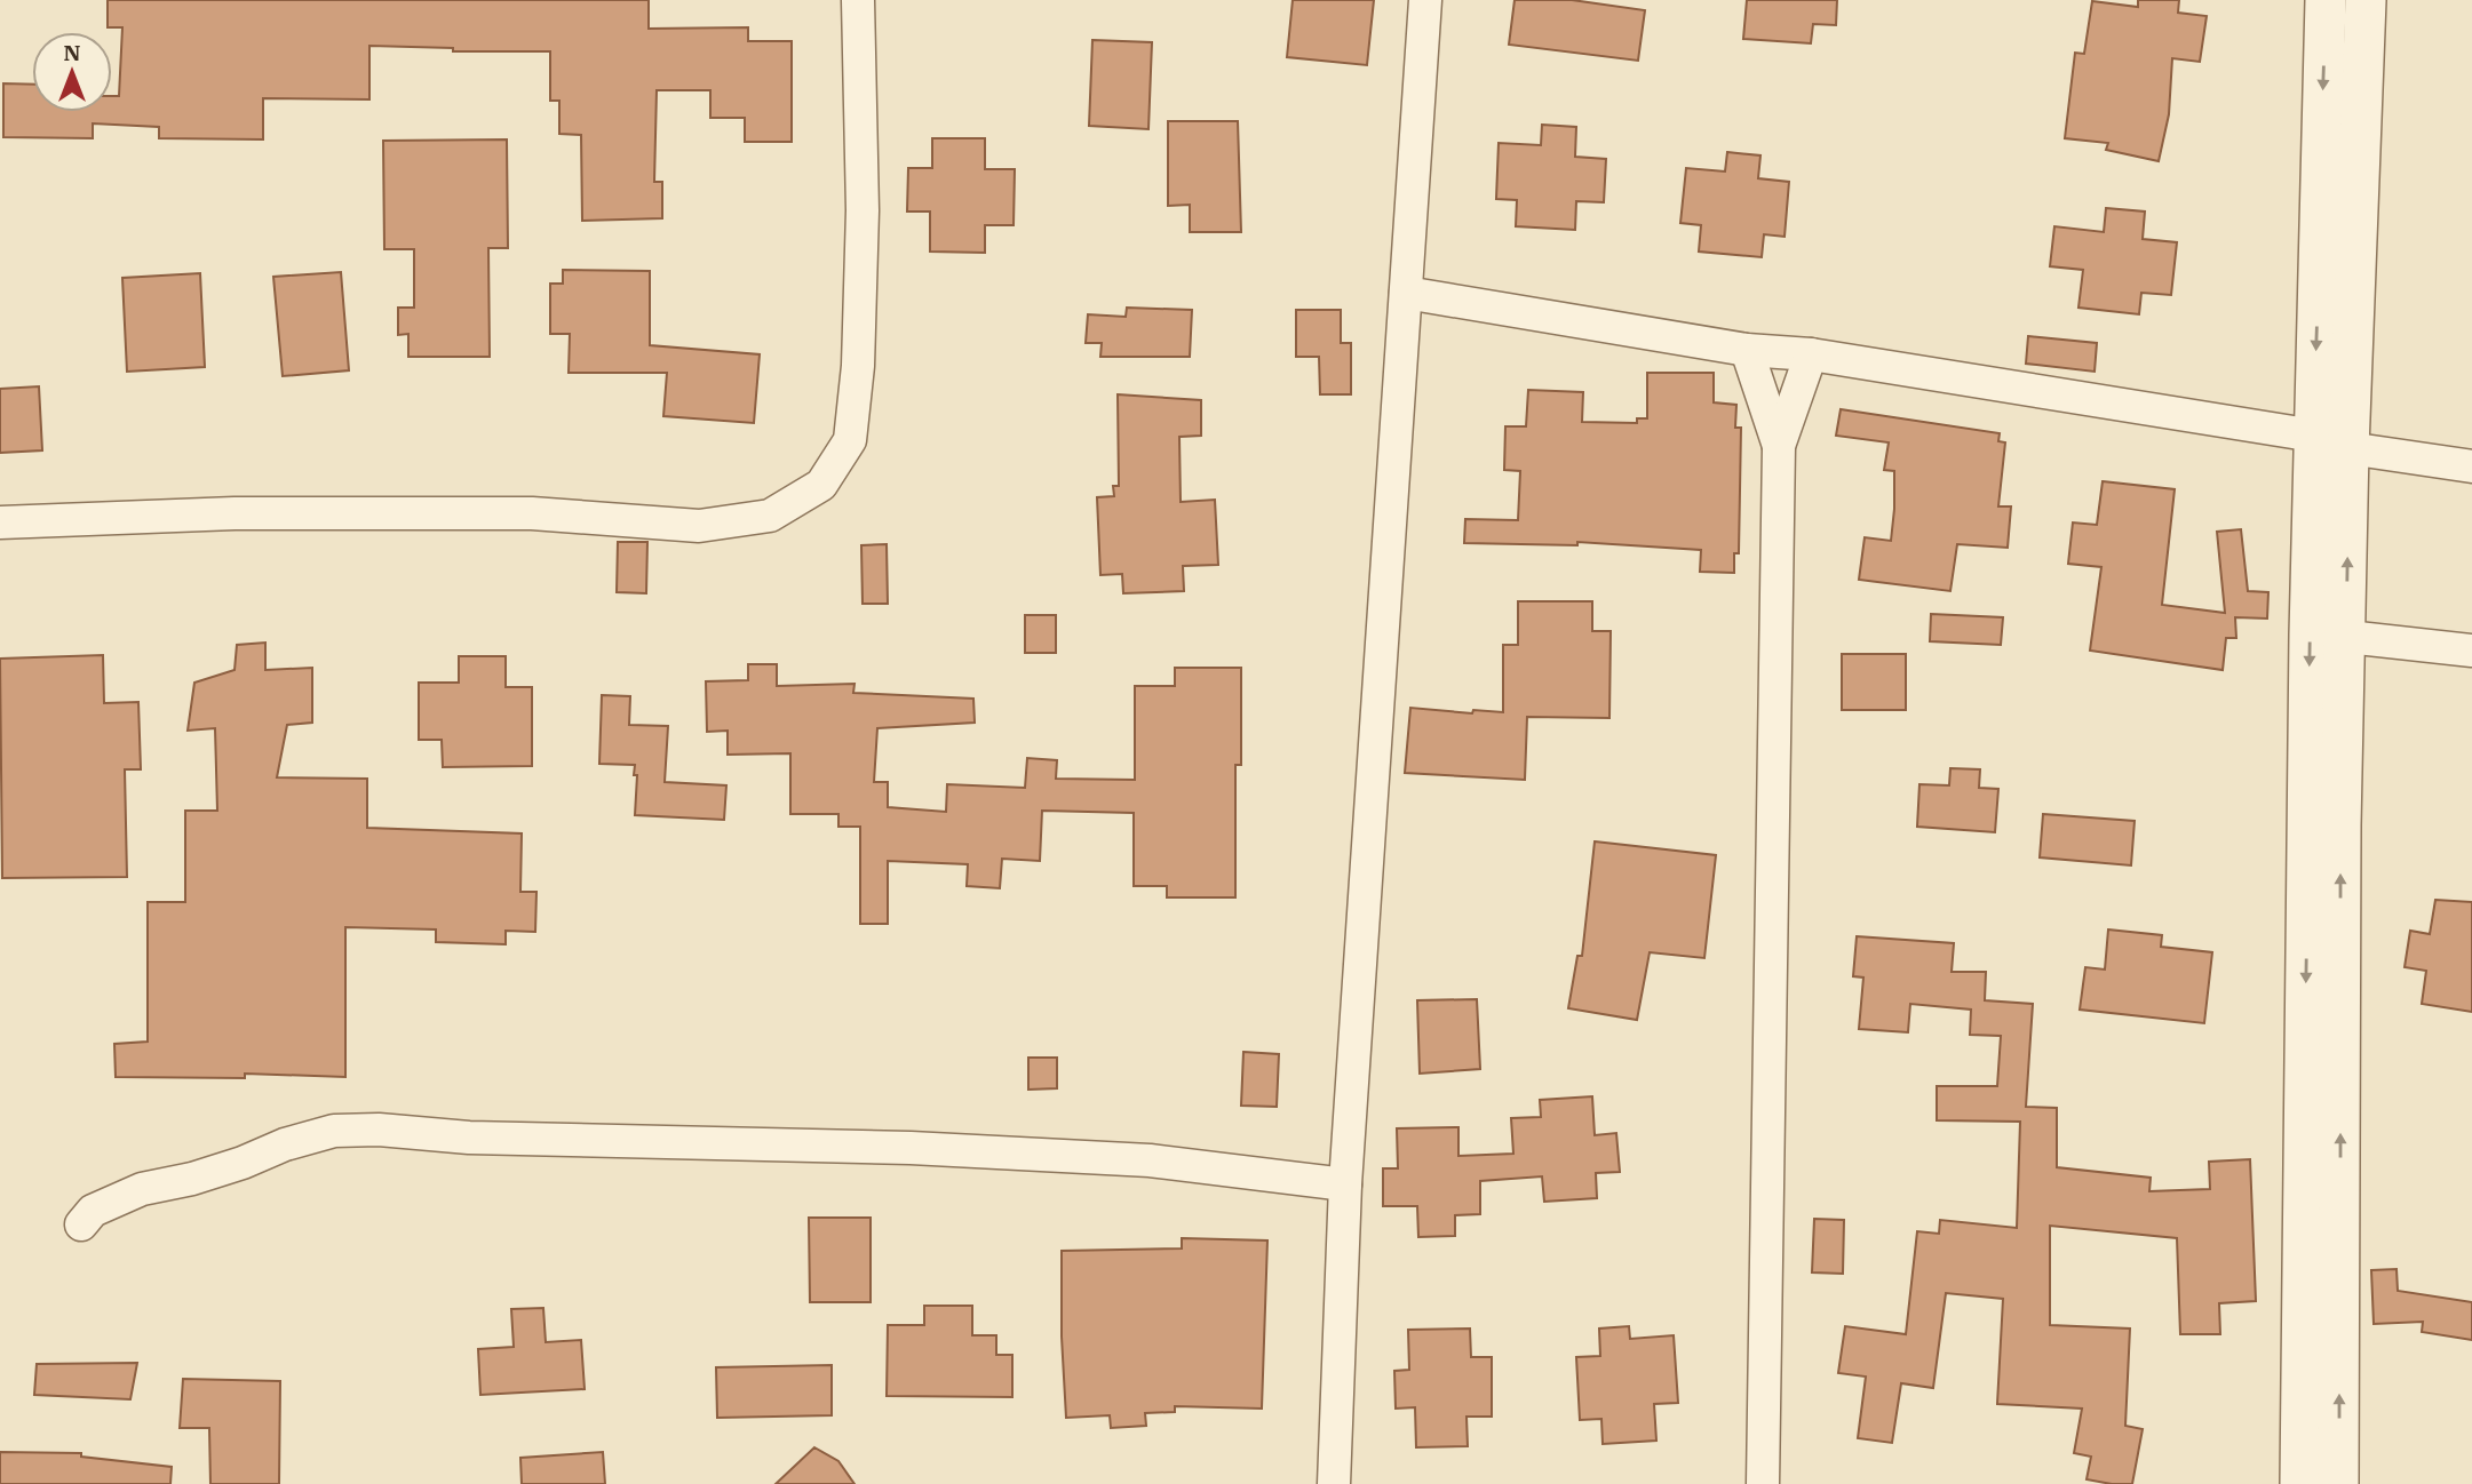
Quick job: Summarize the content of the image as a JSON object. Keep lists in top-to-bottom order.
{
  "north": "top"
}
